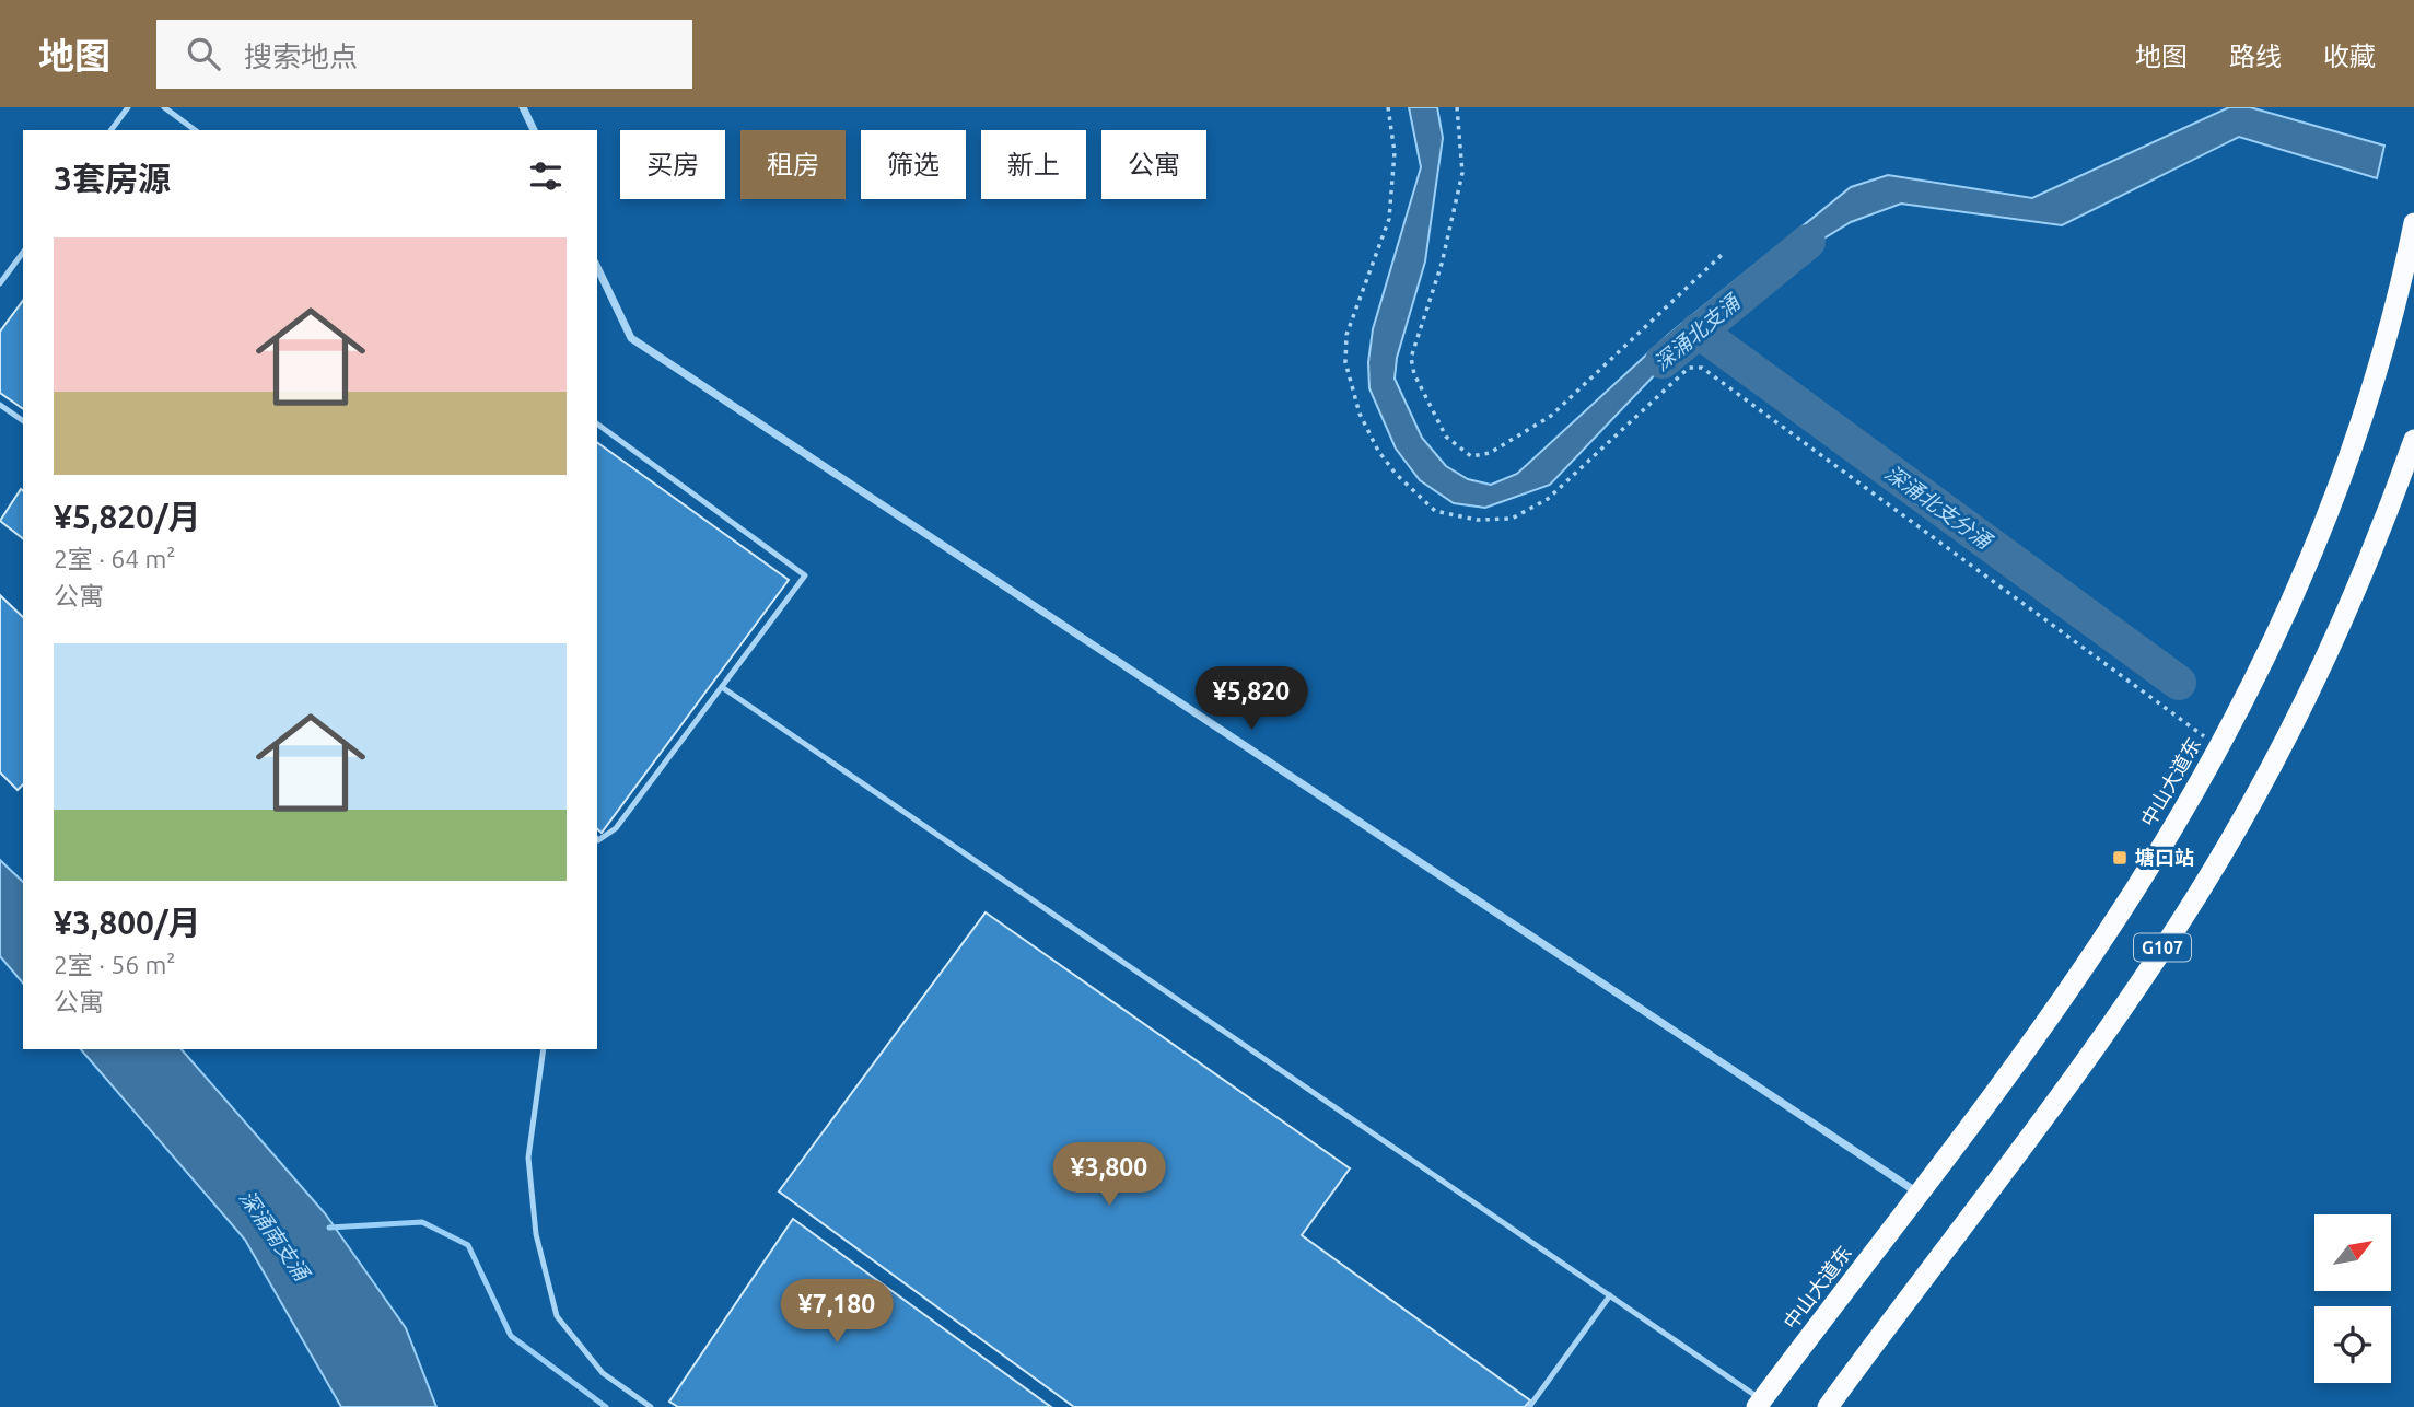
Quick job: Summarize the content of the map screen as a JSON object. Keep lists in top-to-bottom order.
{
  "streets": {
    "highway": ["中山大道东", "G107"]
  },
  "water": ["深涌北支涌", "深涌北支分涌", "深涌南支涌"],
  "places": {
    "transit": ["塘口站"]
  },
  "north": "top right",
  "page": {
    "header": "地图",
    "search": "搜索地点",
    "nav": ["地图", "路线", "收藏"],
    "chip": [
      "买房",
      "租房",
      "筛选",
      "新上",
      "公寓"
    ],
    "heading": "3套房源",
    "list": [
      {
        "name": "¥5,820/月",
        "note": "2室 · 64 m² · 公寓"
      },
      {
        "name": "¥3,800/月",
        "note": "2室 · 56 m² · 公寓"
      }
    ],
    "price": ["¥5,820", "¥3,800", "¥7,180"]
  }
}
